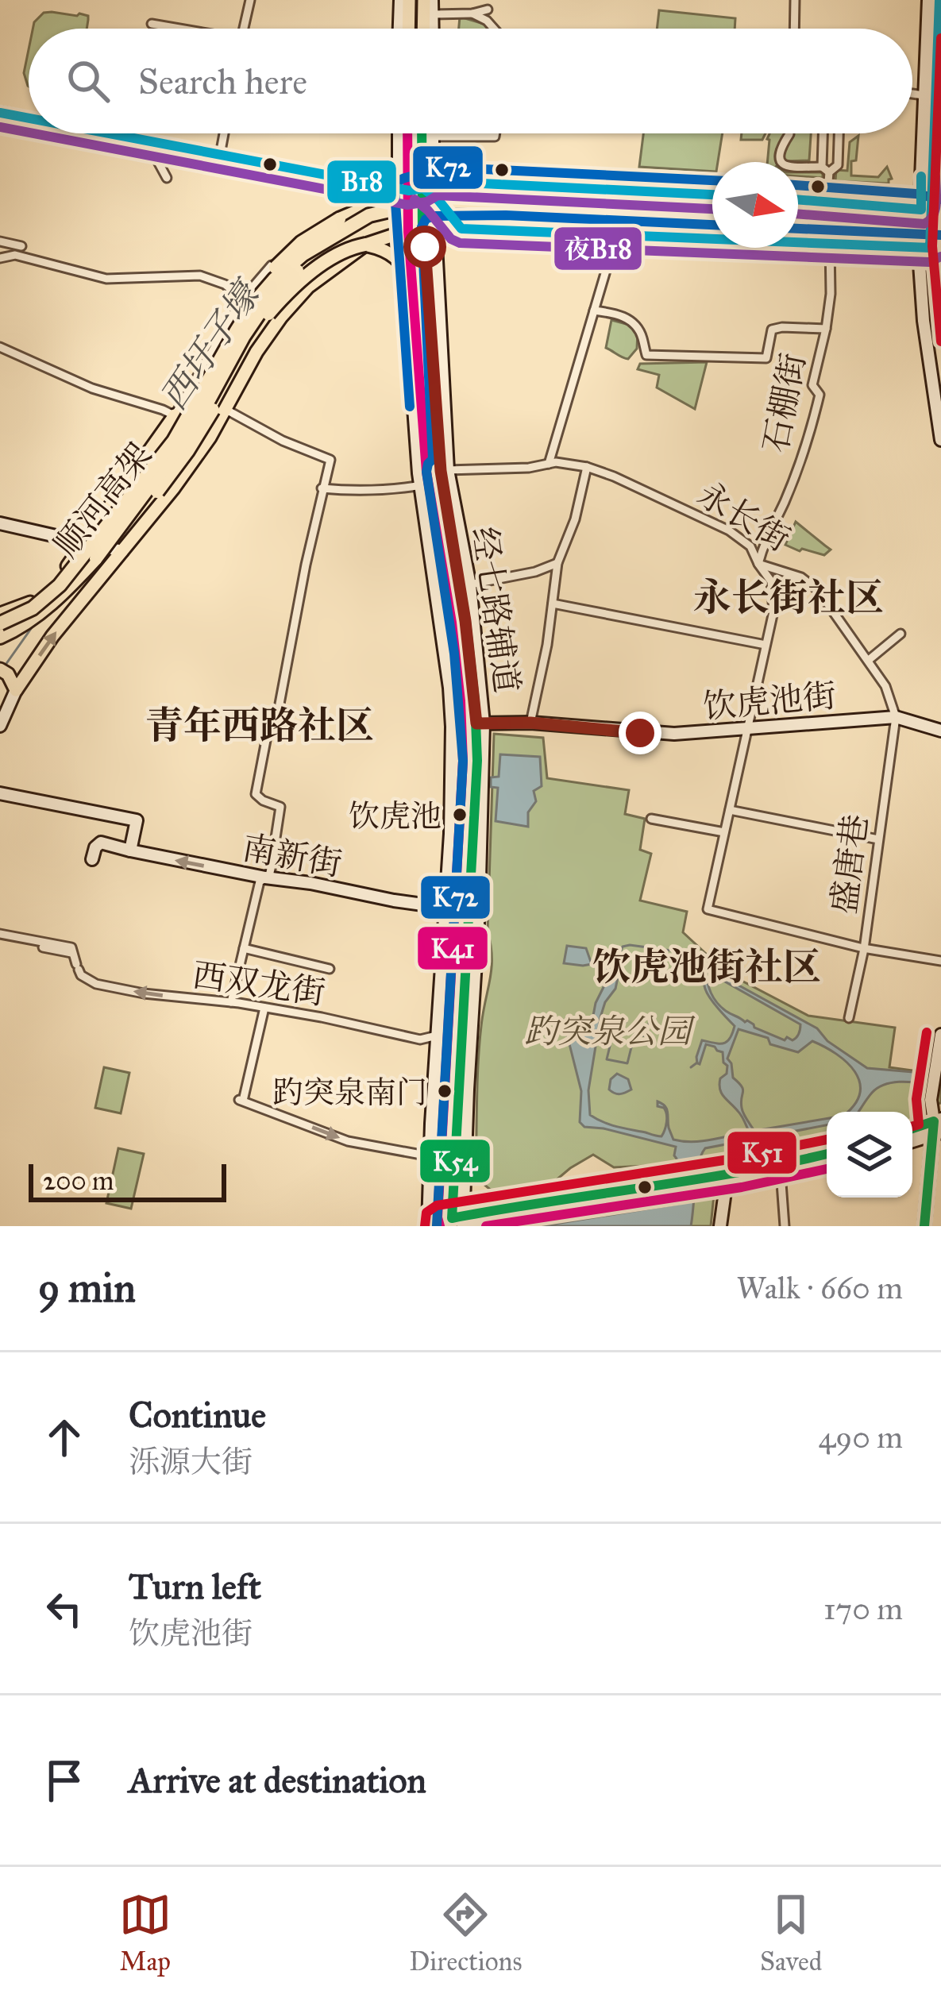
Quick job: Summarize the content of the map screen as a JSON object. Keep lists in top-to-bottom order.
{
  "streets": {
    "highway": ["顺河高架"],
    "main road": ["经七路辅道", "饮虎池街", "南新街"],
    "street": [
      "石棚街",
      "永长街",
      "盛唐巷",
      "西双龙街"
    ]
  },
  "crossings": [
    ["石棚街", "永长街"],
    ["永长街", "经七路辅道"],
    ["永长街", "饮虎池街"],
    ["永长街", "盛唐巷"],
    ["经七路辅道", "饮虎池街"],
    ["经七路辅道", "南新街"],
    ["经七路辅道", "西双龙街"],
    ["饮虎池街", "盛唐巷"]
  ],
  "one_way": ["南新街", "西双龙街"],
  "districts": ["永长街社区", "青年西路社区", "饮虎池街社区"],
  "water": ["西圩子壕"],
  "parks": ["趵突泉公园"],
  "places": ["饮虎池", "趵突泉南门"],
  "lines": [
    "transit line B18",
    "transit line K51",
    "transit line 夜B18",
    "transit line K54",
    "transit line K41",
    "transit line K72"
  ],
  "scale_bar": "200 m",
  "north": "right",
  "page": {
    "search": "Search here",
    "scale": "200 m",
    "heading": ["9 min", "Walk · 660 m"],
    "list": [
      ["Continue", "泺源大街", "490 m"],
      ["Turn left", "饮虎池街", "170 m"],
      "Arrive at destination"
    ],
    "nav": ["Map", "Directions", "Saved"]
  }
}
